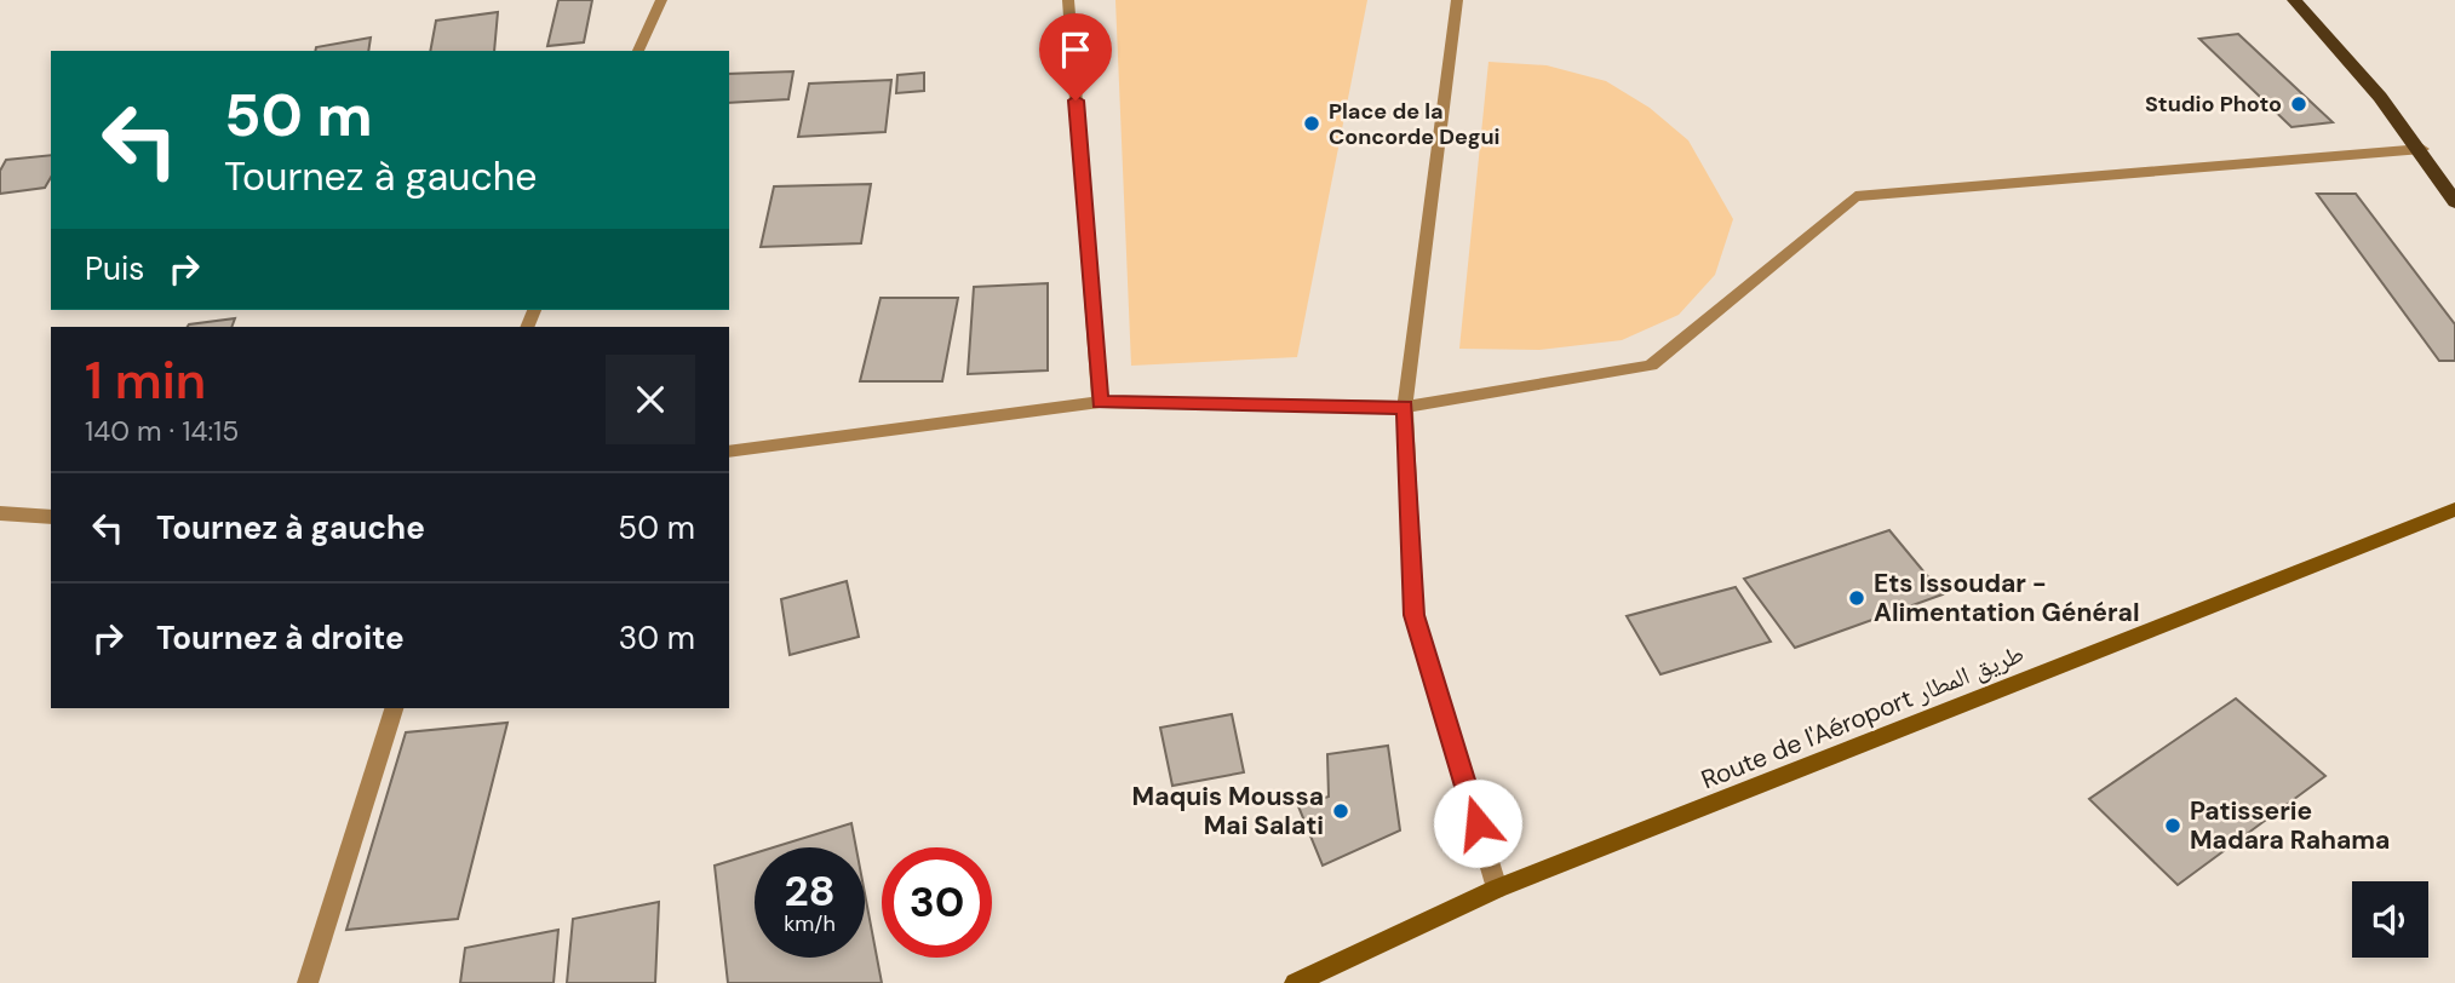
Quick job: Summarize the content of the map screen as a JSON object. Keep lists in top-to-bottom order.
{
  "streets": {
    "main road": ["Route de l'Aéroport طريق المطار"]
  },
  "places": [
    "Studio Photo",
    "Place de la Concorde Degui",
    "Ets Issoudar - Alimentation Général",
    "Maquis Moussa Mai Salati",
    "Patisserie Madara Rahama"
  ],
  "page": {
    "turn": ["50 m", "Tournez à gauche"],
    "then": "Puis",
    "heading": ["1 min", "140 m · 14:15"],
    "list": [
      {
        "name": "Tournez à gauche",
        "value": "50 m"
      },
      {
        "name": "Tournez à droite",
        "value": "30 m"
      }
    ],
    "speed": "28 km/h",
    "limit": "30"
  }
}
